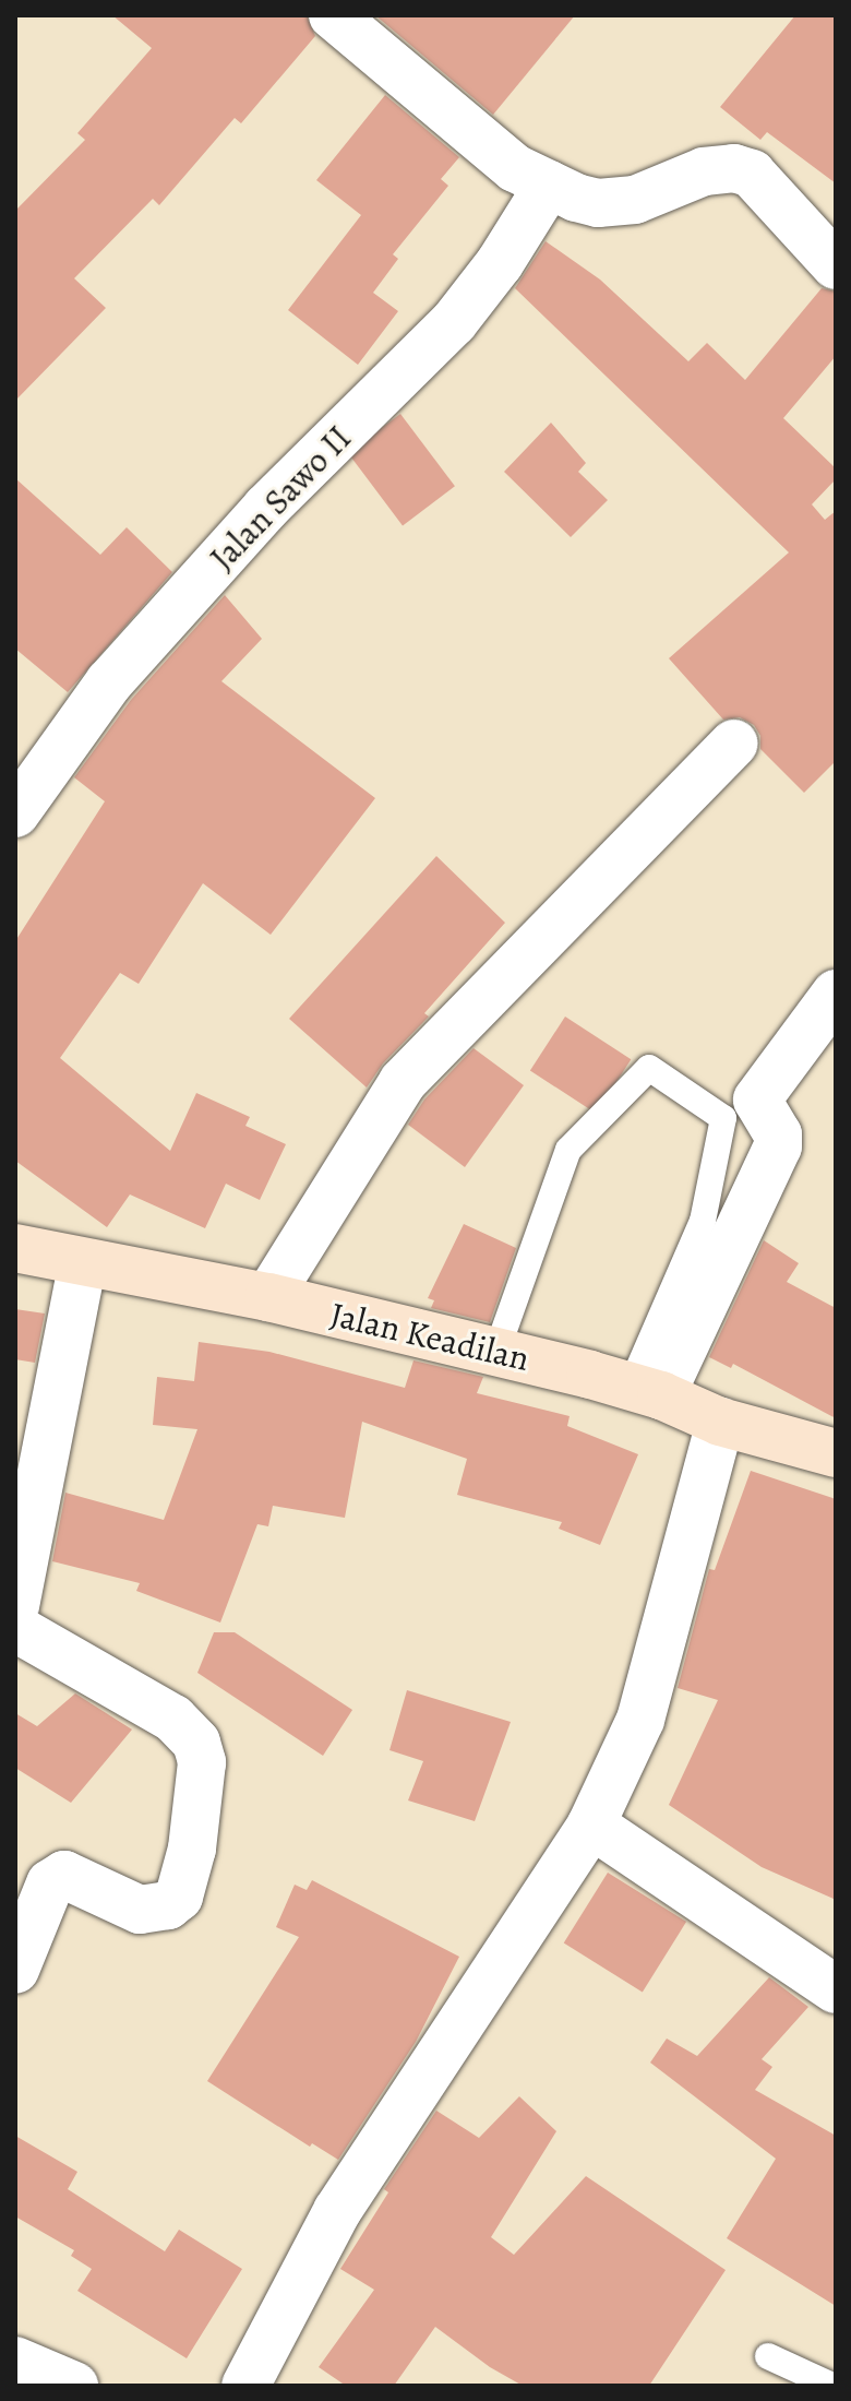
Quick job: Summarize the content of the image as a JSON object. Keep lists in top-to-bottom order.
{
  "streets": {
    "main road": ["Jalan Keadilan"],
    "street": ["Jalan Sawo II"]
  }
}
